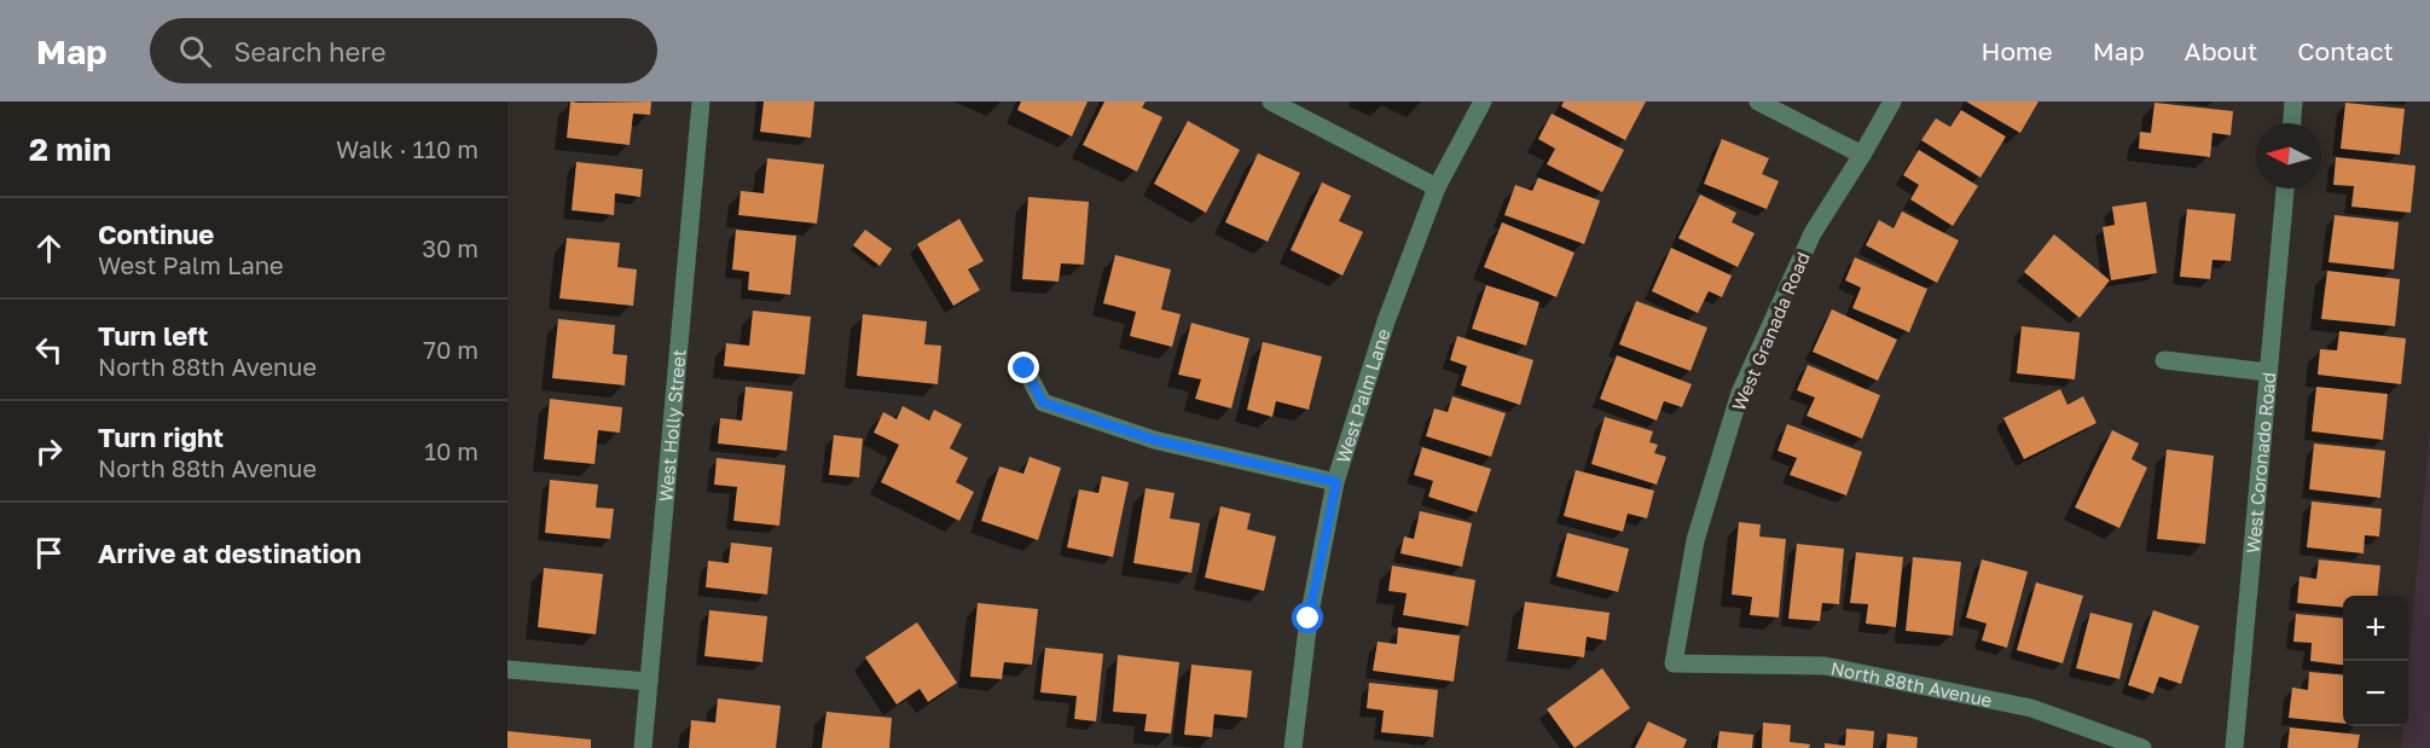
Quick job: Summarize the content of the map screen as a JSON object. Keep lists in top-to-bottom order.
{
  "streets": {
    "street": [
      "West Granada Road",
      "West Palm Lane",
      "West Holly Street",
      "West Coronado Road",
      "North 88th Avenue"
    ]
  },
  "crossings": [
    ["West Granada Road", "North 88th Avenue"]
  ],
  "north": "left",
  "page": {
    "header": "Map",
    "search": "Search here",
    "nav": [
      "Home",
      "Map",
      "About",
      "Contact"
    ],
    "heading": ["2 min", "Walk · 110 m"],
    "list": [
      ["Continue", "West Palm Lane", "30 m"],
      ["Turn left", "North 88th Avenue", "70 m"],
      ["Turn right", "North 88th Avenue", "10 m"],
      "Arrive at destination"
    ],
    "map_buttons": ["+", "−"]
  }
}
